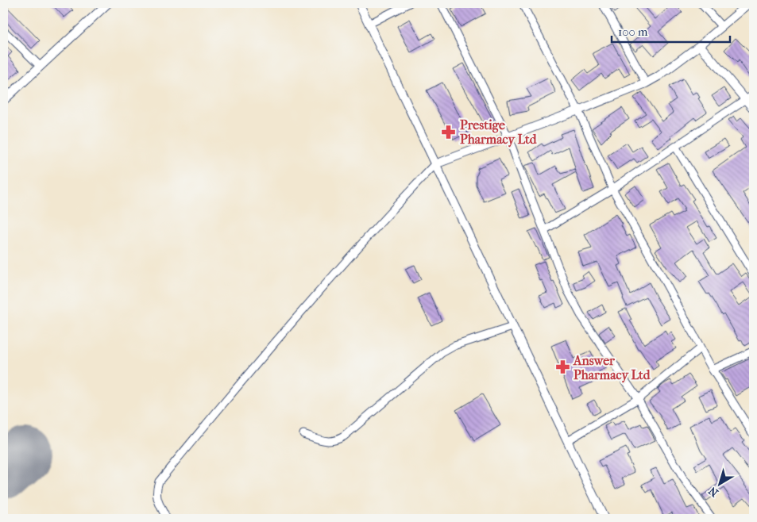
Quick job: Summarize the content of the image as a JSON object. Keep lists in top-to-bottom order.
{
  "places": {
    "pharmacy": ["Prestige Pharmacy Ltd", "Answer Pharmacy Ltd"]
  },
  "scale_bar": "100 m",
  "north": "bottom left"
}
